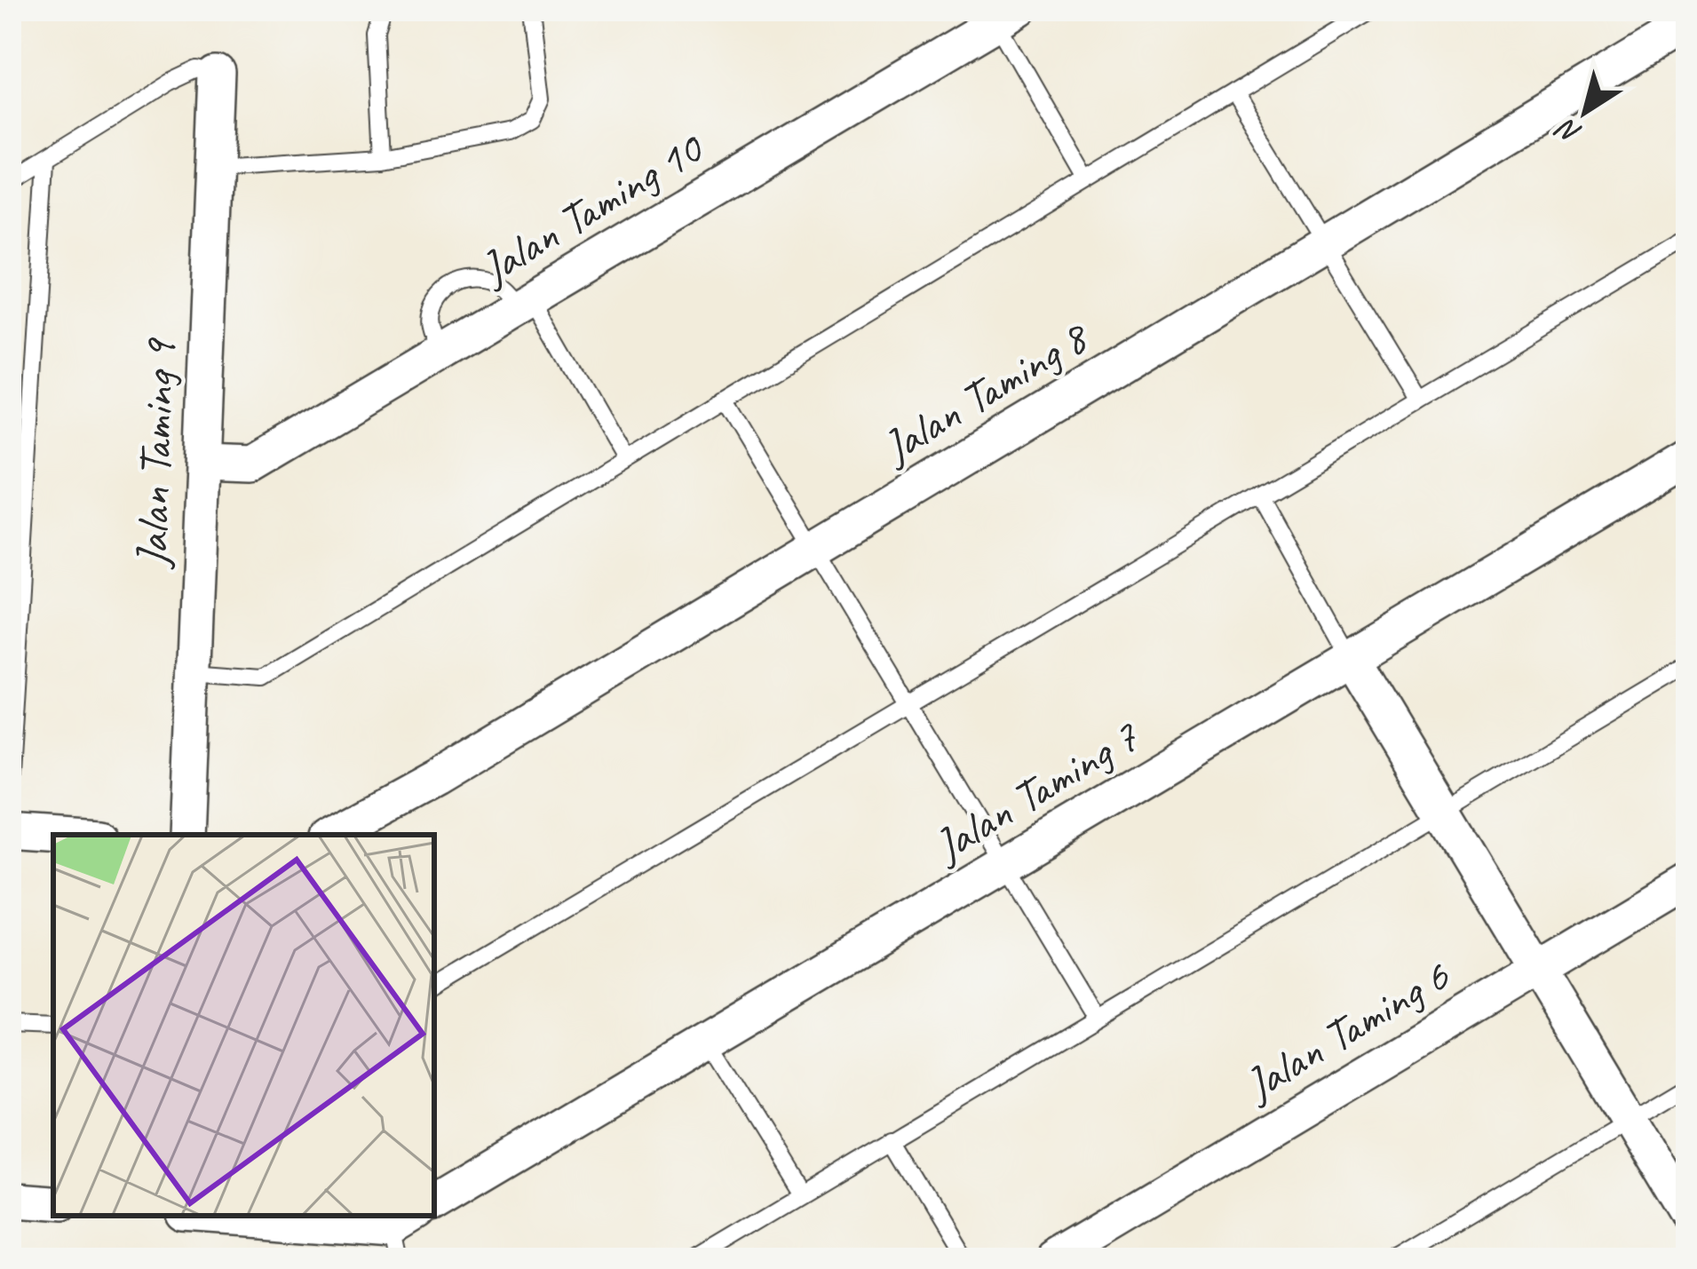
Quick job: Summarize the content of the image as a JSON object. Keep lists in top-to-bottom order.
{
  "streets": {
    "street": [
      "Jalan Taming 10",
      "Jalan Taming 8",
      "Jalan Taming 9",
      "Jalan Taming 7",
      "Jalan Taming 6"
    ]
  },
  "crossings": [
    ["Jalan Taming 10", "Jalan Taming 9"]
  ],
  "north": "bottom left"
}
